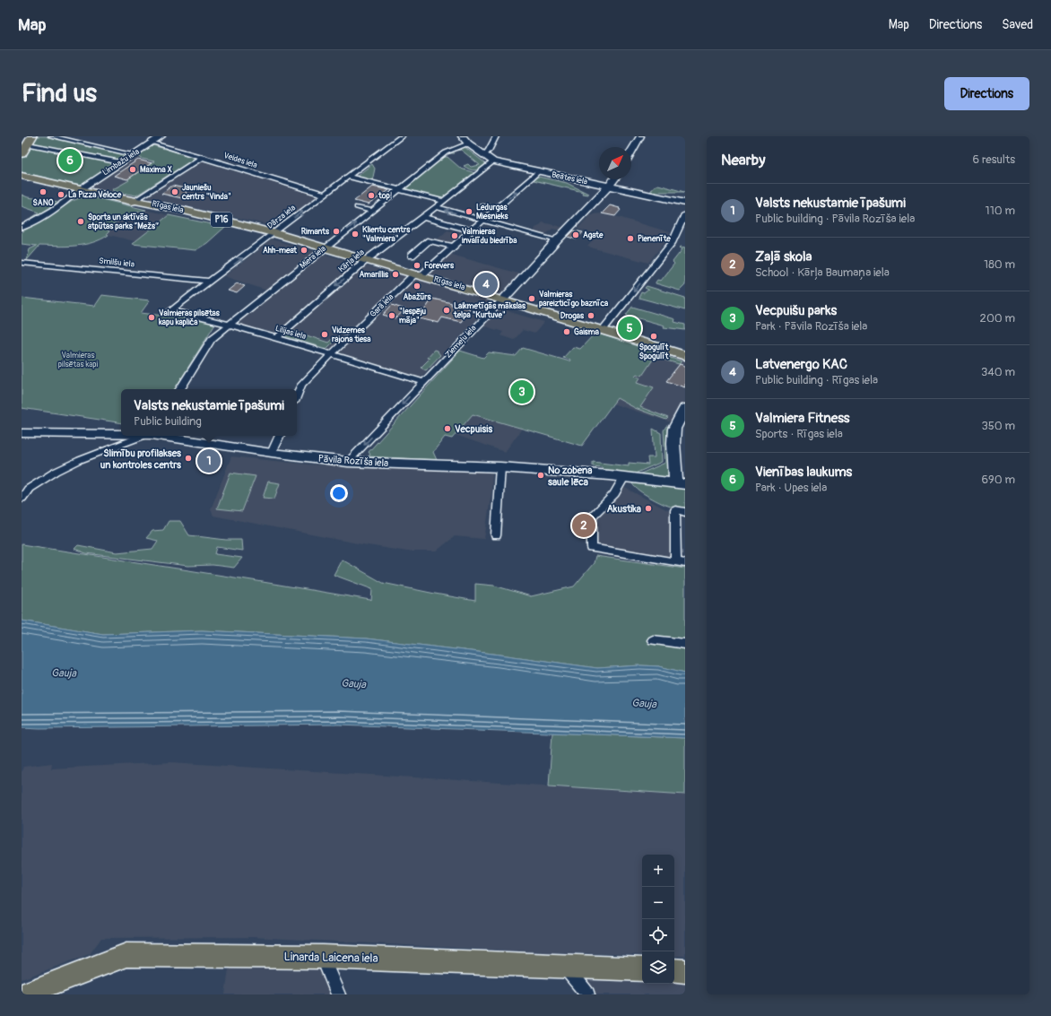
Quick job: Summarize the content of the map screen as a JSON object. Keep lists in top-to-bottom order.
{
  "streets": {
    "main road": ["Rīgas iela", "P16", "Linarda Laicena iela"],
    "street": [
      "Veides iela",
      "Limbažu iela",
      "Beātes iela",
      "Dārza iela",
      "Miera iela",
      "Kārļa iela",
      "Smilšu iela",
      "Garā iela",
      "Lilijas iela",
      "Ziemeļu iela",
      "Pāvila Rozīša iela"
    ]
  },
  "crossings": [
    ["Veides iela", "Limbažu iela"],
    ["Veides iela", "Dārza iela"],
    ["Limbažu iela", "Rīgas iela"],
    ["Beātes iela", "Miera iela"],
    ["Beātes iela", "Kārļa iela"],
    ["Beātes iela", "Garā iela"],
    ["Beātes iela", "Ziemeļu iela"],
    ["Rīgas iela", "Dārza iela"],
    ["Rīgas iela", "Miera iela"],
    ["Rīgas iela", "Kārļa iela"],
    ["Rīgas iela", "Garā iela"],
    ["Rīgas iela", "Ziemeļu iela"],
    ["Dārza iela", "Smilšu iela"],
    ["Dārza iela", "Lilijas iela"],
    ["Miera iela", "Lilijas iela"],
    ["Kārļa iela", "Lilijas iela"],
    ["Garā iela", "Lilijas iela"],
    ["Lilijas iela", "Ziemeļu iela"],
    ["Ziemeļu iela", "Pāvila Rozīša iela"]
  ],
  "one_way": ["Dārza iela", "Kārļa iela"],
  "water": ["Gauja"],
  "parks": ["Valmieras pilsētas kapi"],
  "places": [
    "Maxima X",
    "SANO",
    "Jauniešu centrs \"Vinda\"",
    "La Pizza Veloce",
    "top!",
    "Ledurgas Miesnieks",
    "Sporta un aktīvās atpūtas parks “Mežs”",
    "Rimants",
    "Klientu centrs \"Valmiera\"",
    "Agate",
    "Valmieras invalīdu biedrība",
    "Pienenīte",
    "Ahh-meat",
    "Forevers",
    "Amarillis",
    "Abažūrs",
    "Valmieras pareizticīgo baznīca",
    "Laikmetīgās mākslas telpa \"Kurtuve\"",
    "\"Iespēju māja\"",
    "Drogas",
    "Valmieras pilsētas kapu kapliča",
    "Gaisma",
    "Vidzemes rajona tiesa",
    "Spogulīt Spogulīt",
    "Vecpuisis",
    "Slimību profilakses un kontroles centrs",
    "No zobena saule lēca",
    "Akustika"
  ],
  "north": "top right",
  "page": {
    "header": "Map",
    "nav": ["Map", "Directions", "Saved"],
    "buttons": "Directions",
    "title": "Find us",
    "heading": ["Nearby", "6 results"],
    "pins": [
      "6",
      "4",
      "5",
      "3",
      "1",
      "2"
    ],
    "list": [
      {
        "mark": "1",
        "name": "Valsts nekustamie īpašumi",
        "note": "Public building · Pāvila Rozīša iela",
        "value": "110 m"
      },
      {
        "mark": "2",
        "name": "Zaļā skola",
        "note": "School · Kārļa Baumaņa iela",
        "value": "180 m"
      },
      {
        "mark": "3",
        "name": "Vecpuišu parks",
        "note": "Park · Pāvila Rozīša iela",
        "value": "200 m"
      },
      {
        "mark": "4",
        "name": "Latvenergo KAC",
        "note": "Public building · Rīgas iela",
        "value": "340 m"
      },
      {
        "mark": "5",
        "name": "Valmiera Fitness",
        "note": "Sports · Rīgas iela",
        "value": "350 m"
      },
      {
        "mark": "6",
        "name": "Vienības laukums",
        "note": "Park · Upes iela",
        "value": "690 m"
      }
    ],
    "popup": ["Valsts nekustamie īpašumi", "Public building"],
    "map_buttons": ["+", "−"]
  }
}
